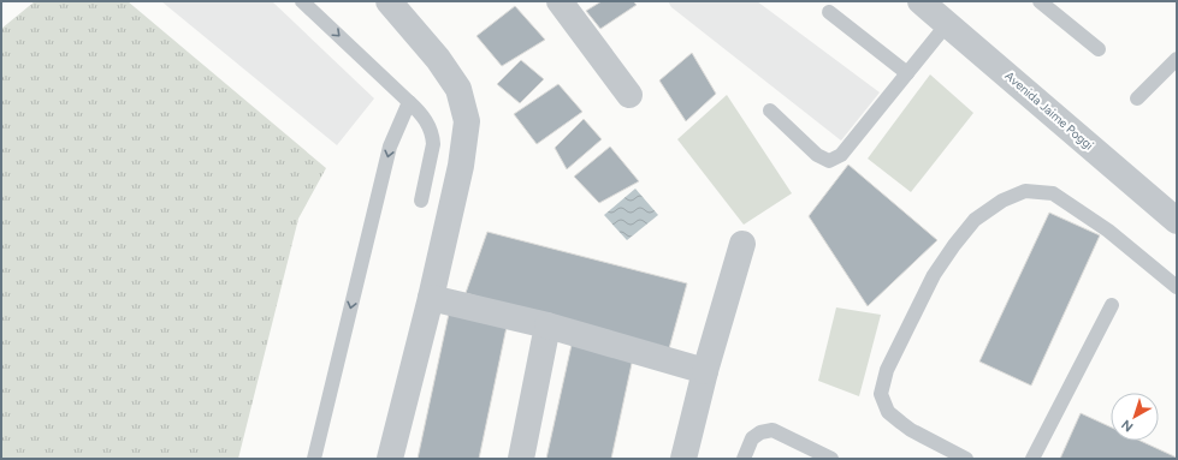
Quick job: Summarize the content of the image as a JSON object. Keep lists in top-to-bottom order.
{
  "streets": {
    "street": ["Avenida Jaime Poggi"]
  },
  "north": "bottom left"
}
